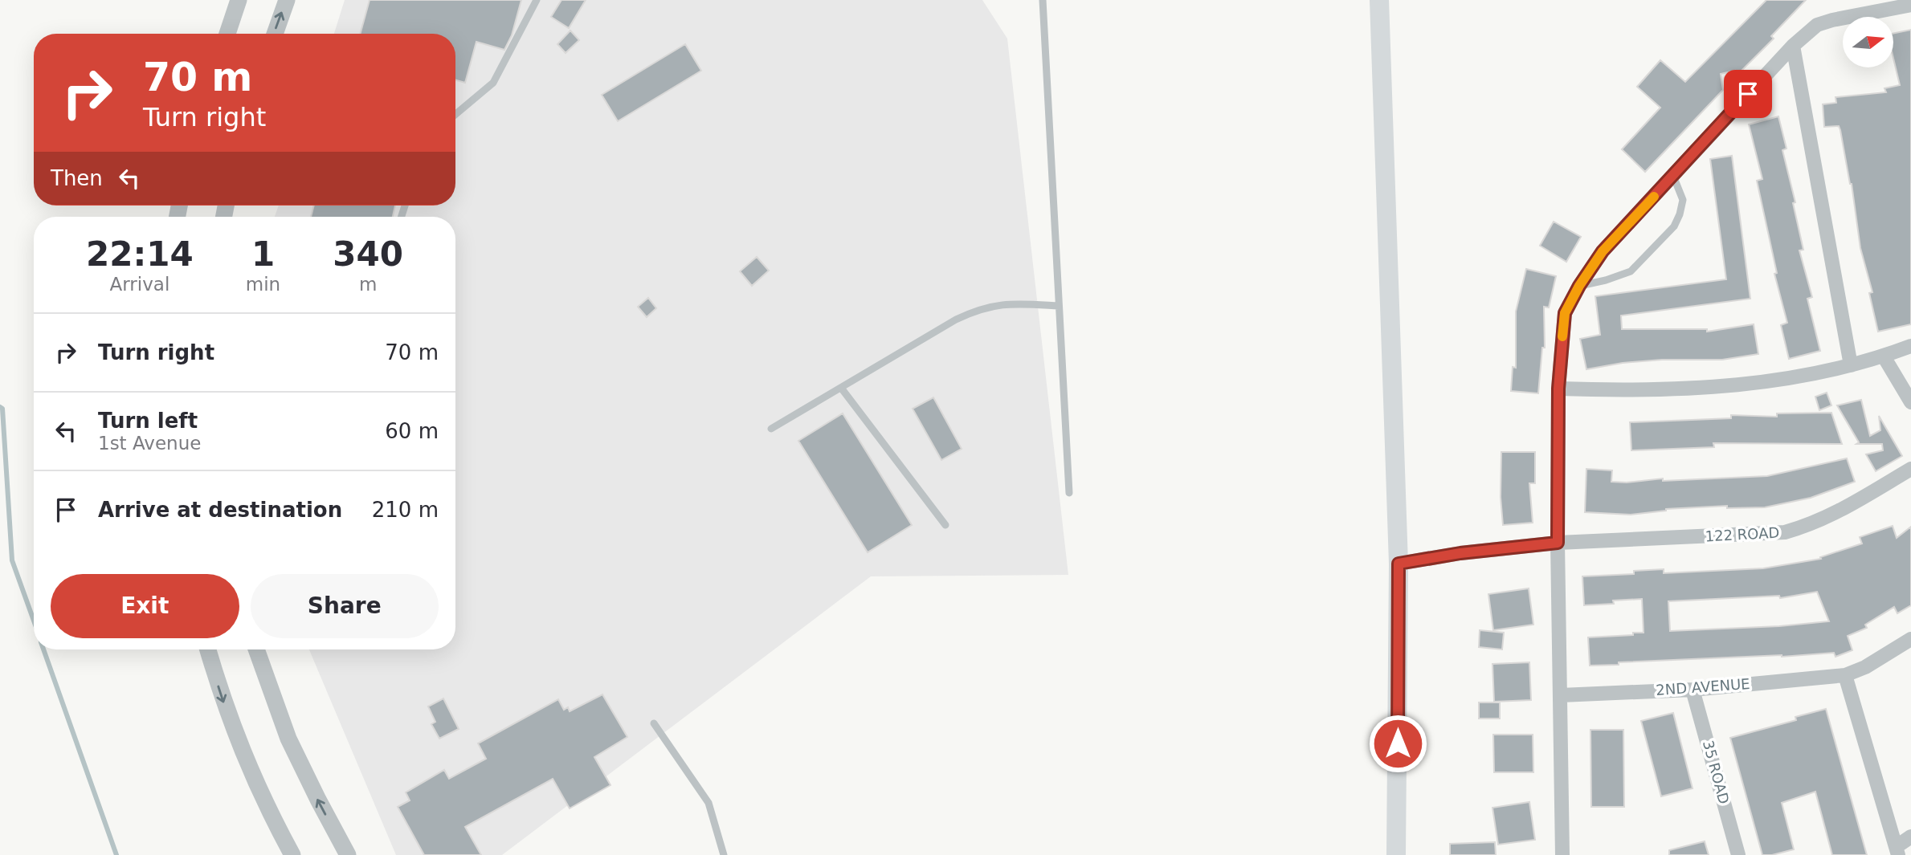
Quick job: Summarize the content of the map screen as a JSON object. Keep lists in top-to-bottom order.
{
  "streets": {
    "street": ["122 ROAD", "2ND AVENUE", "35 ROAD"]
  },
  "crossings": [
    ["2ND AVENUE", "35 ROAD"]
  ],
  "north": "right",
  "page": {
    "turn": ["70 m", "Turn right"],
    "then": "Then",
    "eta": [
      "22:14",
      "Arrival",
      "1",
      "min",
      "340",
      "m"
    ],
    "list": [
      {
        "name": "Turn right",
        "value": "70 m"
      },
      {
        "name": "Turn left",
        "note": "1st Avenue",
        "value": "60 m"
      },
      {
        "name": "Arrive at destination",
        "value": "210 m"
      }
    ],
    "buttons": ["Exit", "Share"]
  }
}
